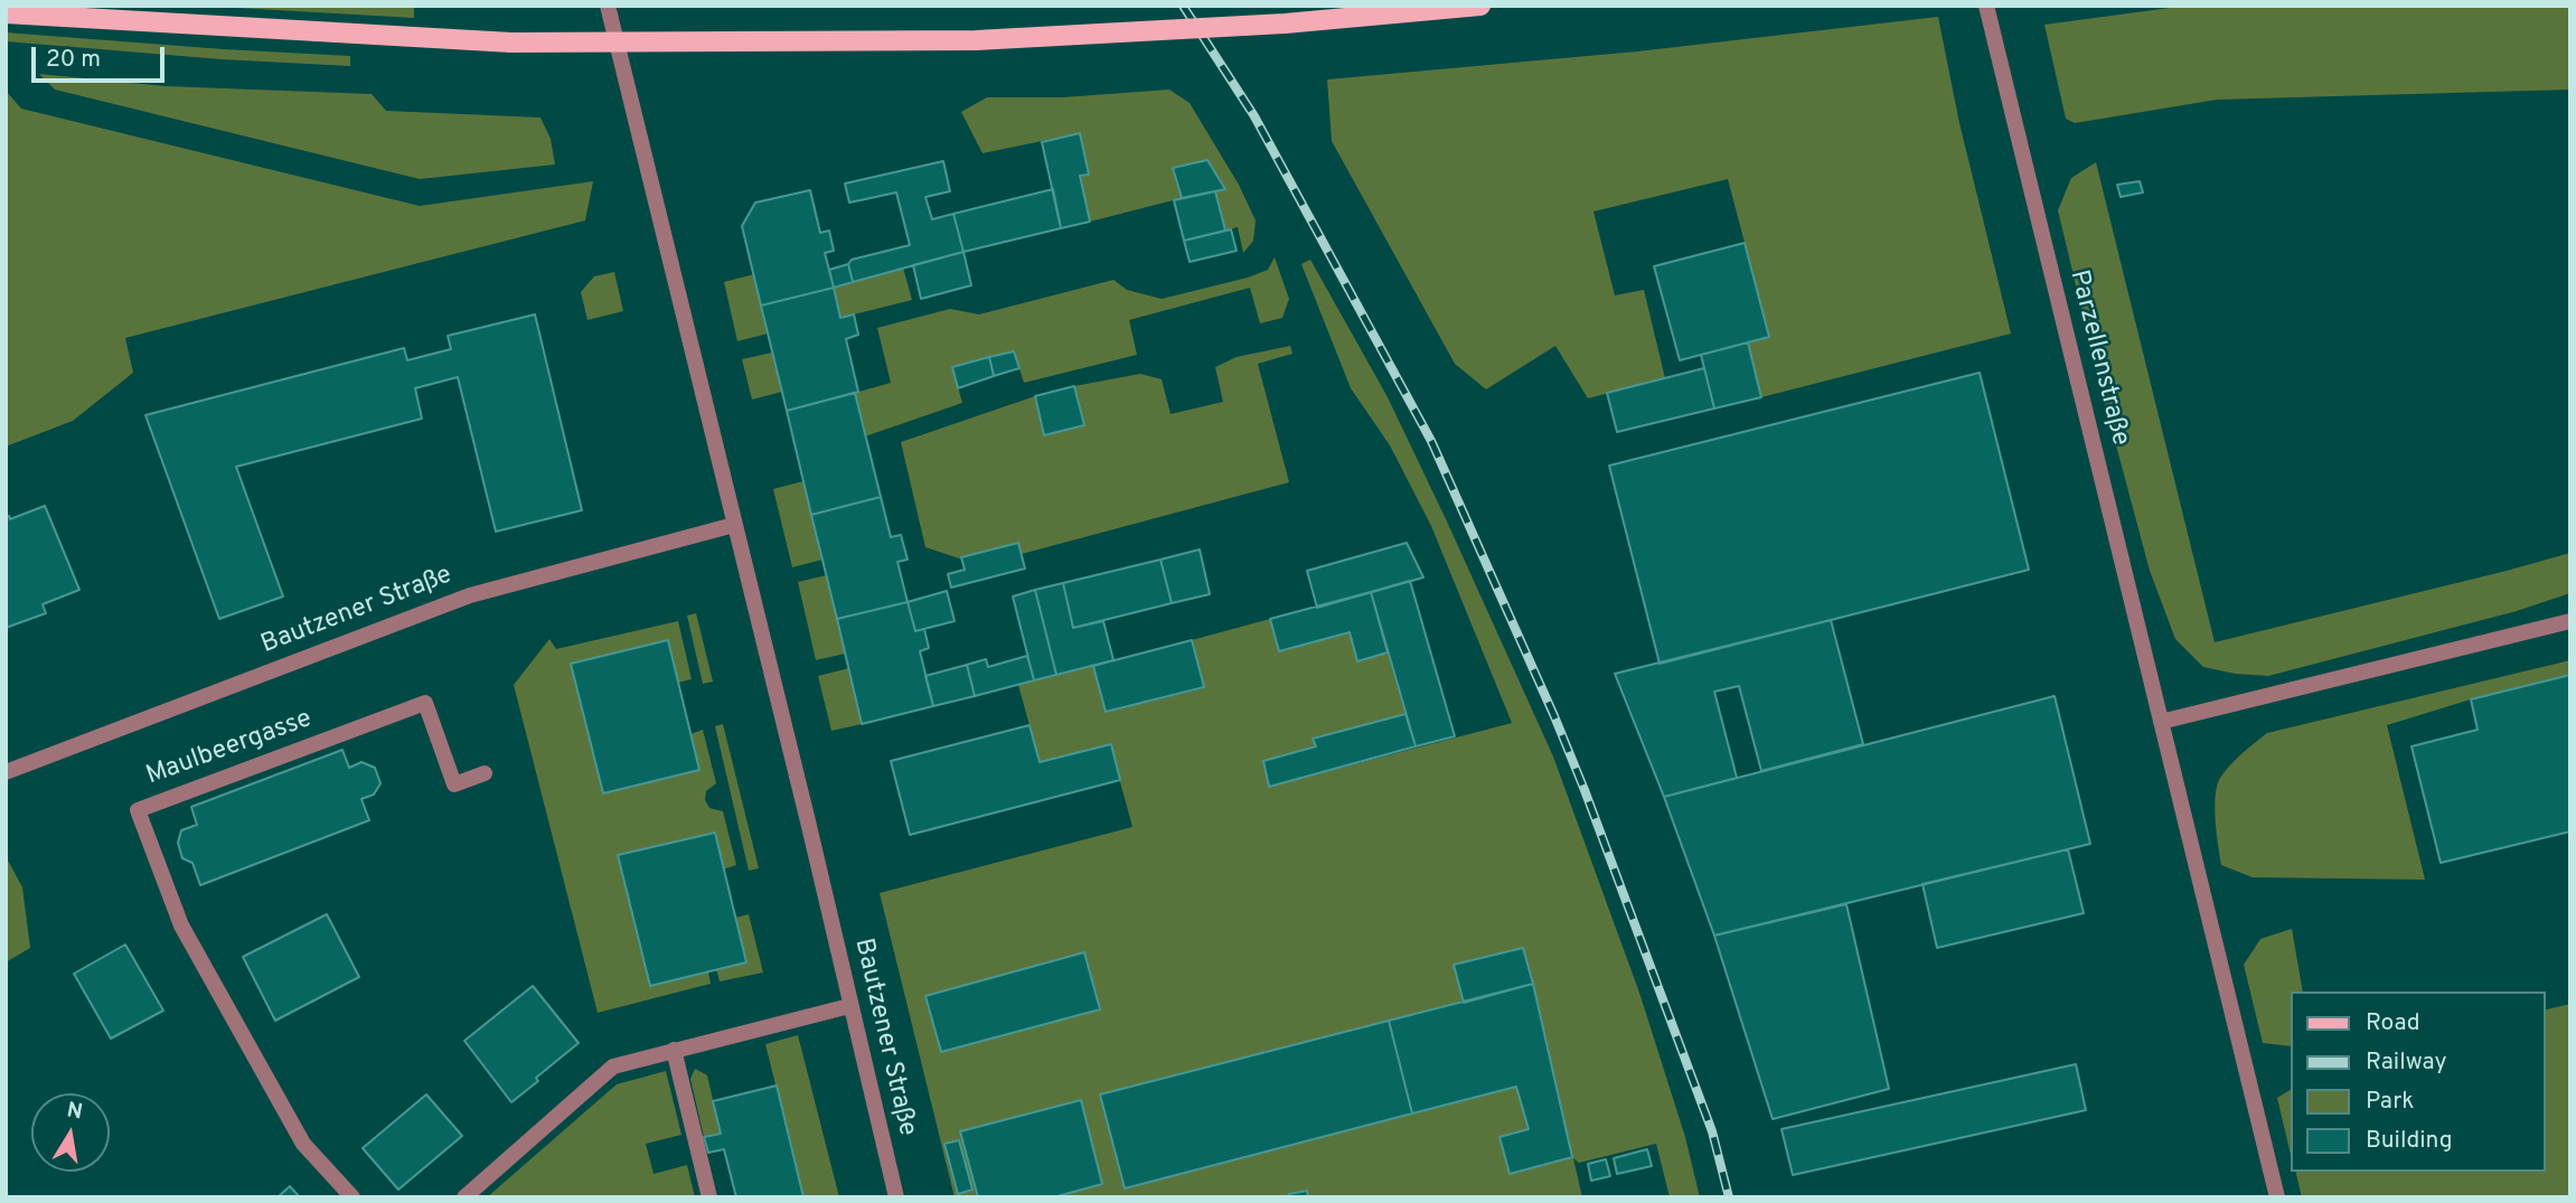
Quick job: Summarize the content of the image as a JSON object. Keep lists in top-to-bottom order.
{
  "streets": {
    "street": ["Parzellenstraße", "Bautzener Straße", "Maulbeergasse"]
  },
  "legend": [
    "Road",
    "Railway",
    "Park",
    "Building"
  ],
  "scale_bar": "20 m",
  "north": "top"
}
